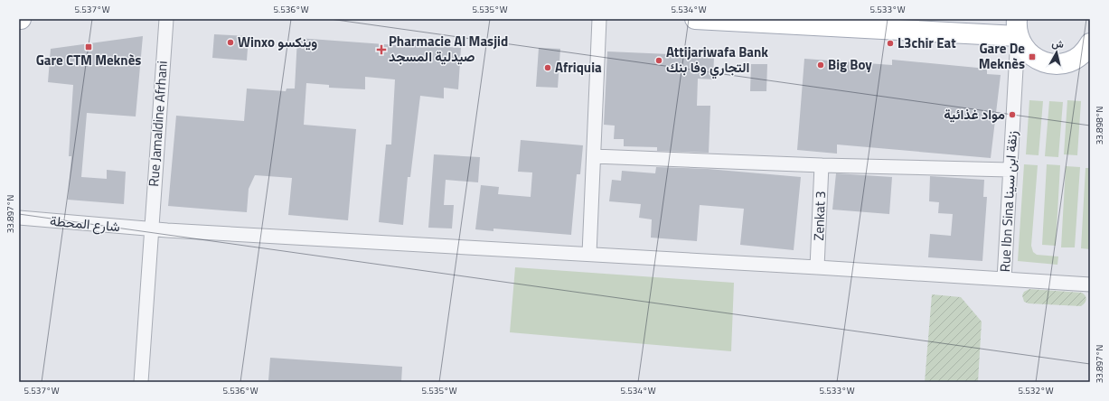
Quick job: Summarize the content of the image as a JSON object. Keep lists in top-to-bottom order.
{
  "streets": {
    "street": [
      "Rue Jamaldine Afrhani",
      "Rue Ibn Sina زنقة ابن سينا",
      "Zenkat 3",
      "شارع المحطة"
    ]
  },
  "crossings": [
    ["Rue Jamaldine Afrhani", "شارع المحطة"],
    ["Rue Ibn Sina زنقة ابن سينا", "شارع المحطة"],
    ["Zenkat 3", "شارع المحطة"]
  ],
  "places": {
    "other": [
      "Winxo وينكسو",
      "L3chir Eat",
      "Attijariwafa Bank التجاري وفا بنك",
      "Big Boy",
      "Afriquia",
      "مواد غذائية"
    ],
    "transit": ["Gare CTM Meknès", "Gare De Meknès"],
    "health": ["Pharmacie Al Masjid صيدلية المسجد"]
  },
  "north": "top",
  "coordinates": [
    "5.537°W",
    "5.536°W",
    "5.535°W",
    "5.534°W",
    "5.533°W",
    "33.898°N",
    "33.897°N",
    "5.532°W"
  ]
}
